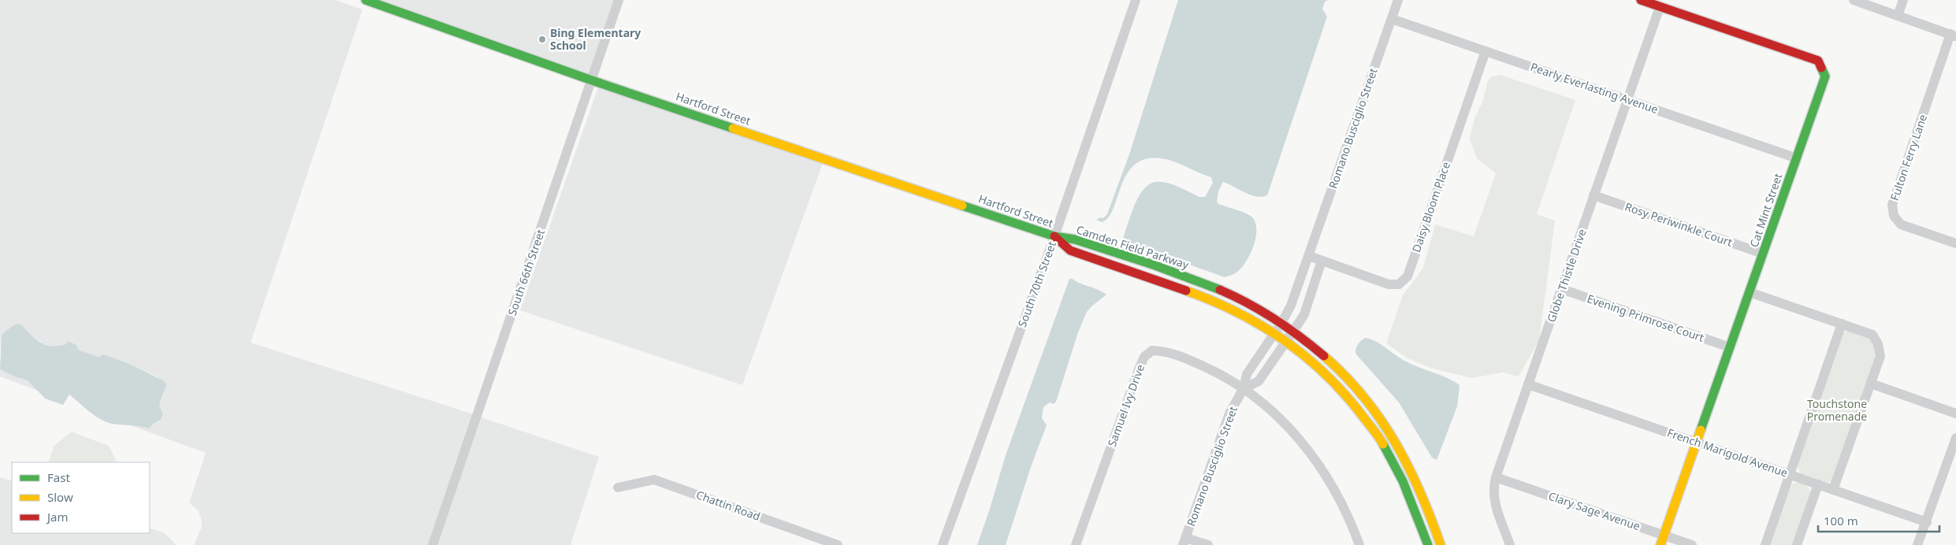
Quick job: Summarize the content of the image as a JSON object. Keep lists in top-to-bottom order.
{
  "streets": {
    "street": [
      "Pearly Everlasting Avenue",
      "Hartford Street",
      "Romano Busciglio Street",
      "Fulton Ferry Lane",
      "Daisy Bloom Place",
      "Cat Mint Street",
      "Rosy Periwinkle Court",
      "Camden Field Parkway",
      "South 66th Street",
      "Globe Thistle Drive",
      "South 70th Street",
      "Evening Primrose Court",
      "Samuel Ivy Drive",
      "French Marigold Avenue",
      "Chattin Road",
      "Clary Sage Avenue"
    ]
  },
  "crossings": [
    ["Pearly Everlasting Avenue", "Romano Busciglio Street"],
    ["Pearly Everlasting Avenue", "Daisy Bloom Place"],
    ["Pearly Everlasting Avenue", "Cat Mint Street"],
    ["Pearly Everlasting Avenue", "Globe Thistle Drive"],
    ["Hartford Street", "Camden Field Parkway"],
    ["Hartford Street", "South 66th Street"],
    ["Hartford Street", "South 70th Street"],
    ["Romano Busciglio Street", "Camden Field Parkway"],
    ["Romano Busciglio Street", "Samuel Ivy Drive"],
    ["Cat Mint Street", "Rosy Periwinkle Court"],
    ["Cat Mint Street", "Globe Thistle Drive"],
    ["Cat Mint Street", "Evening Primrose Court"],
    ["Cat Mint Street", "French Marigold Avenue"],
    ["Cat Mint Street", "Clary Sage Avenue"],
    ["Rosy Periwinkle Court", "Globe Thistle Drive"],
    ["Camden Field Parkway", "South 70th Street"],
    ["Globe Thistle Drive", "Evening Primrose Court"],
    ["Globe Thistle Drive", "French Marigold Avenue"],
    ["Globe Thistle Drive", "Clary Sage Avenue"]
  ],
  "parks": ["Touchstone Promenade"],
  "places": ["Bing Elementary School"],
  "legend": ["Fast", "Slow", "Jam"],
  "scale_bar": "100 m"
}
